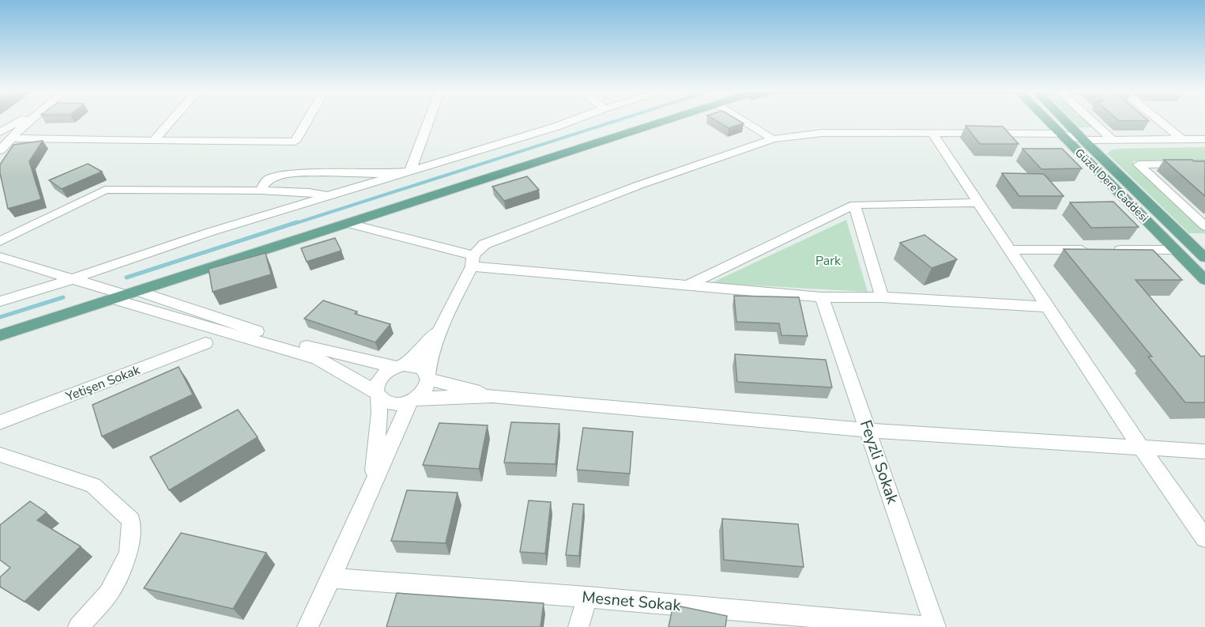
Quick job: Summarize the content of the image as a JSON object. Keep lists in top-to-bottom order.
{
  "streets": {
    "main road": ["Güzel Dere Caddesi"],
    "street": ["Yetişen Sokak", "Feyzli Sokak", "Mesnet Sokak"]
  },
  "parks": ["Park"]
}
